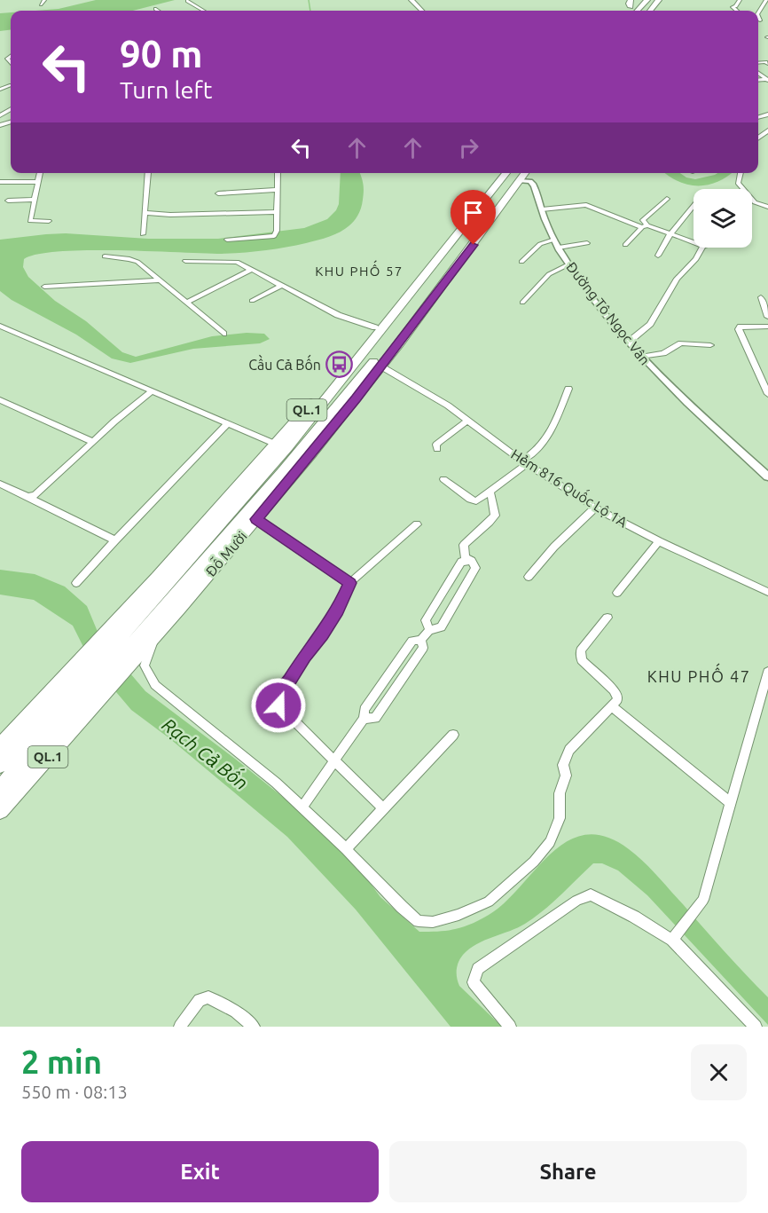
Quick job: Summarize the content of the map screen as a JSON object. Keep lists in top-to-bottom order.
{
  "streets": {
    "highway": ["QL.1", "Đỗ Mười"],
    "street": ["Đường Tô Ngọc Vân", "Hẻm 816 Quốc Lộ 1A"]
  },
  "crossings": [
    ["Đường Tô Ngọc Vân", "Đỗ Mười"],
    ["QL.1", "Đỗ Mười"],
    ["Hẻm 816 Quốc Lộ 1A", "Đỗ Mười"]
  ],
  "districts": ["KHU PHỐ 57", "KHU PHỐ 47"],
  "water": ["Rạch Cả Bốn"],
  "places": {
    "bus stop": ["Cầu Cả Bốn"]
  },
  "page": {
    "turn": ["90 m", "Turn left"],
    "heading": ["2 min", "550 m · 08:13"],
    "buttons": ["Exit", "Share"]
  }
}
